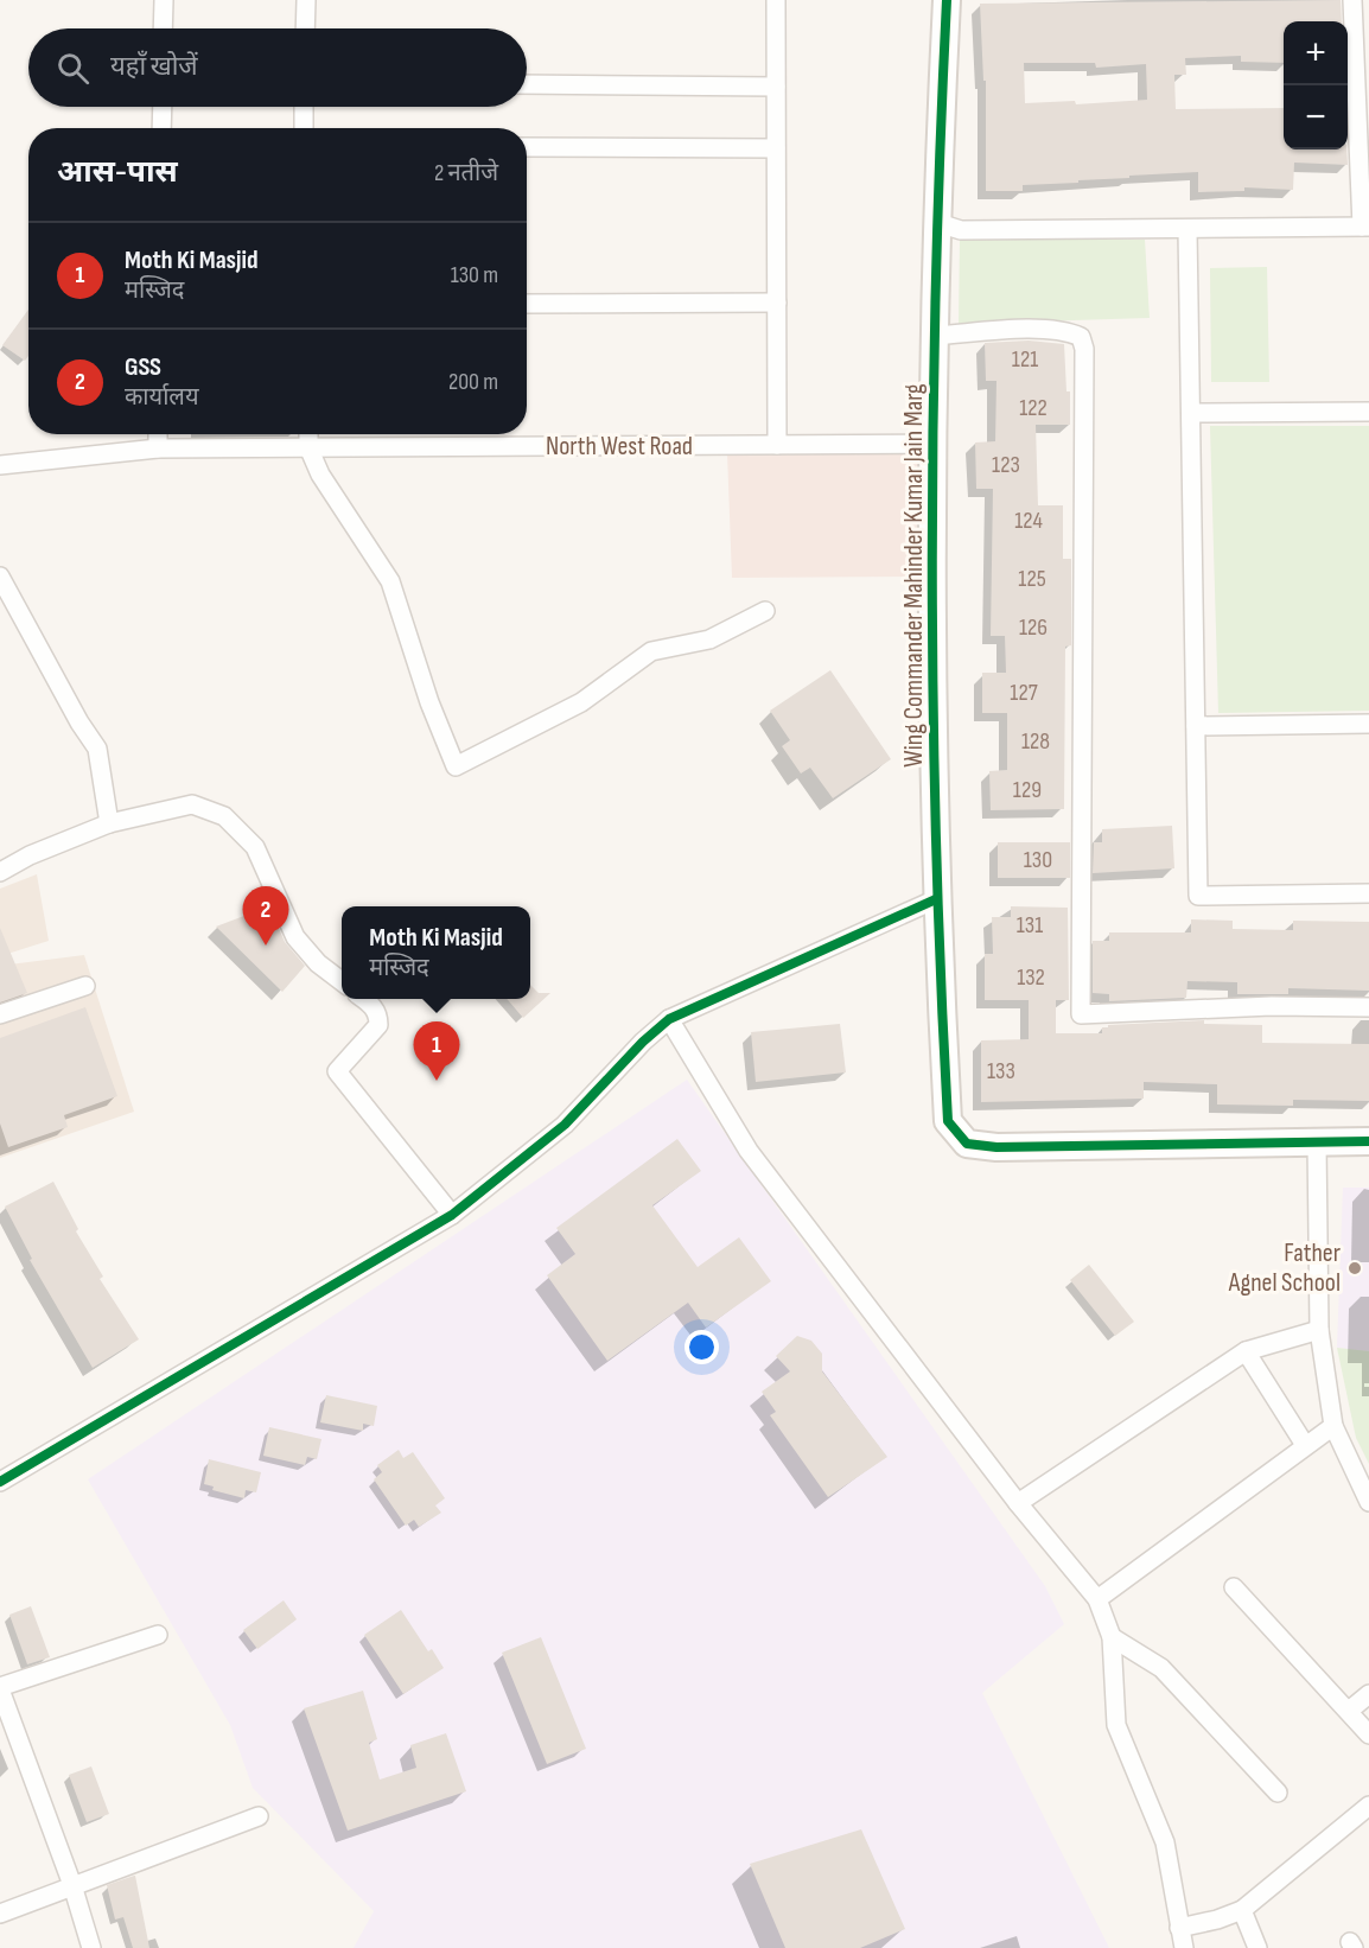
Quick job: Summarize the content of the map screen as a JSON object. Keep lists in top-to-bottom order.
{
  "streets": {
    "street": ["North West Road", "Wing Commander Mahinder Kumar Jain Marg"]
  },
  "crossings": [
    ["North West Road", "Wing Commander Mahinder Kumar Jain Marg"]
  ],
  "places": ["Father Agnel School"],
  "house_numbers": [
    "121",
    "122",
    "123",
    "124",
    "125",
    "126",
    "127",
    "128",
    "129",
    "130",
    "131",
    "132",
    "133"
  ],
  "page": {
    "map_buttons": ["+", "−"],
    "search": "यहाँ खोजें",
    "heading": ["आस-पास", "2 नतीजे"],
    "list": [
      {
        "mark": "1",
        "name": "Moth Ki Masjid",
        "note": "मस्जिद",
        "value": "130 m"
      },
      {
        "mark": "2",
        "name": "GSS",
        "note": "कार्यालय",
        "value": "200 m"
      }
    ],
    "pins": ["2", "1"],
    "popup": ["Moth Ki Masjid", "मस्जिद"]
  }
}
